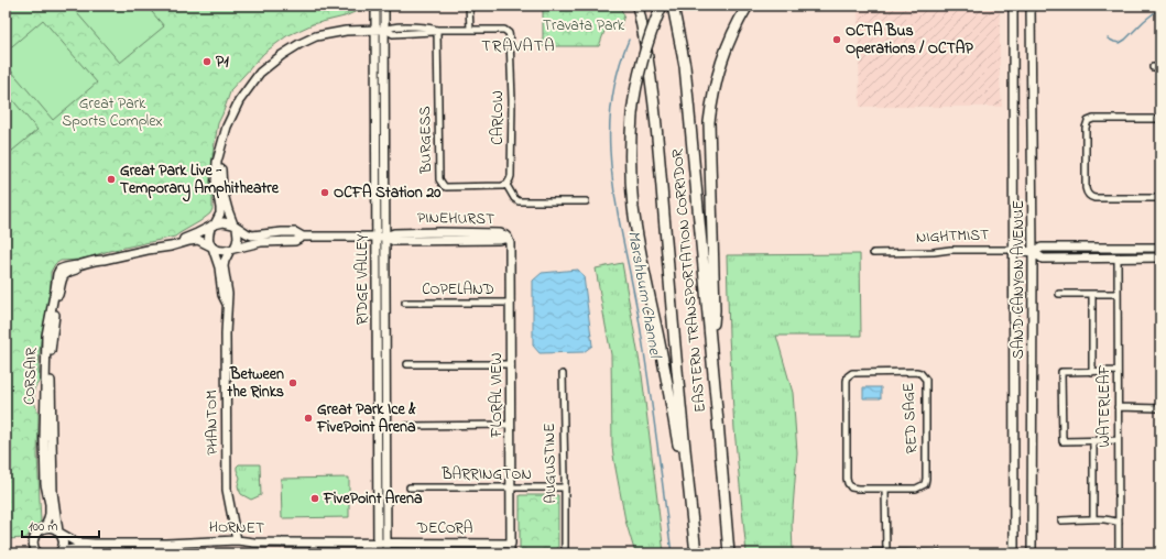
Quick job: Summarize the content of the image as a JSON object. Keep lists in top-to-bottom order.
{
  "streets": {
    "highway": ["EASTERN TRANSPORTATION CORRIDOR"],
    "street": [
      "CARLOW",
      "BURGESS",
      "PINEHURST",
      "NIGHTMIST",
      "RIDGE VALLEY",
      "SAND CANYON AVENUE",
      "COPELAND",
      "CORSAIR",
      "FLORAL VIEW",
      "WATERLEAF",
      "RED SAGE",
      "PHANTOM",
      "AUGUSTINE",
      "BARRINGTON",
      "HORNET",
      "DECORA"
    ]
  },
  "crossings": [
    ["CARLOW", "BURGESS"],
    ["CARLOW", "RIDGE VALLEY"],
    ["PINEHURST", "RIDGE VALLEY"],
    ["PINEHURST", "FLORAL VIEW"],
    ["NIGHTMIST", "SAND CANYON AVENUE"],
    ["NIGHTMIST", "WATERLEAF"],
    ["RIDGE VALLEY", "HORNET"],
    ["RIDGE VALLEY", "DECORA"],
    ["COPELAND", "FLORAL VIEW"],
    ["CORSAIR", "PHANTOM"],
    ["CORSAIR", "HORNET"],
    ["FLORAL VIEW", "BARRINGTON"],
    ["FLORAL VIEW", "DECORA"],
    ["PHANTOM", "HORNET"],
    ["AUGUSTINE", "BARRINGTON"],
    ["HORNET", "DECORA"]
  ],
  "districts": ["TRAVATA"],
  "water": ["Marshburn Channel"],
  "parks": ["Travata Park", "Great Park Sports Complex"],
  "places": [
    "OCTA Bus Operations / OCTAP",
    "P1",
    "Great Park Live - Temporary Amphitheatre",
    "OCFA Station 20",
    "Between the Rinks",
    "Great Park Ice & FivePoint Arena",
    "FivePoint Arena"
  ],
  "scale_bar": "100 m"
}
